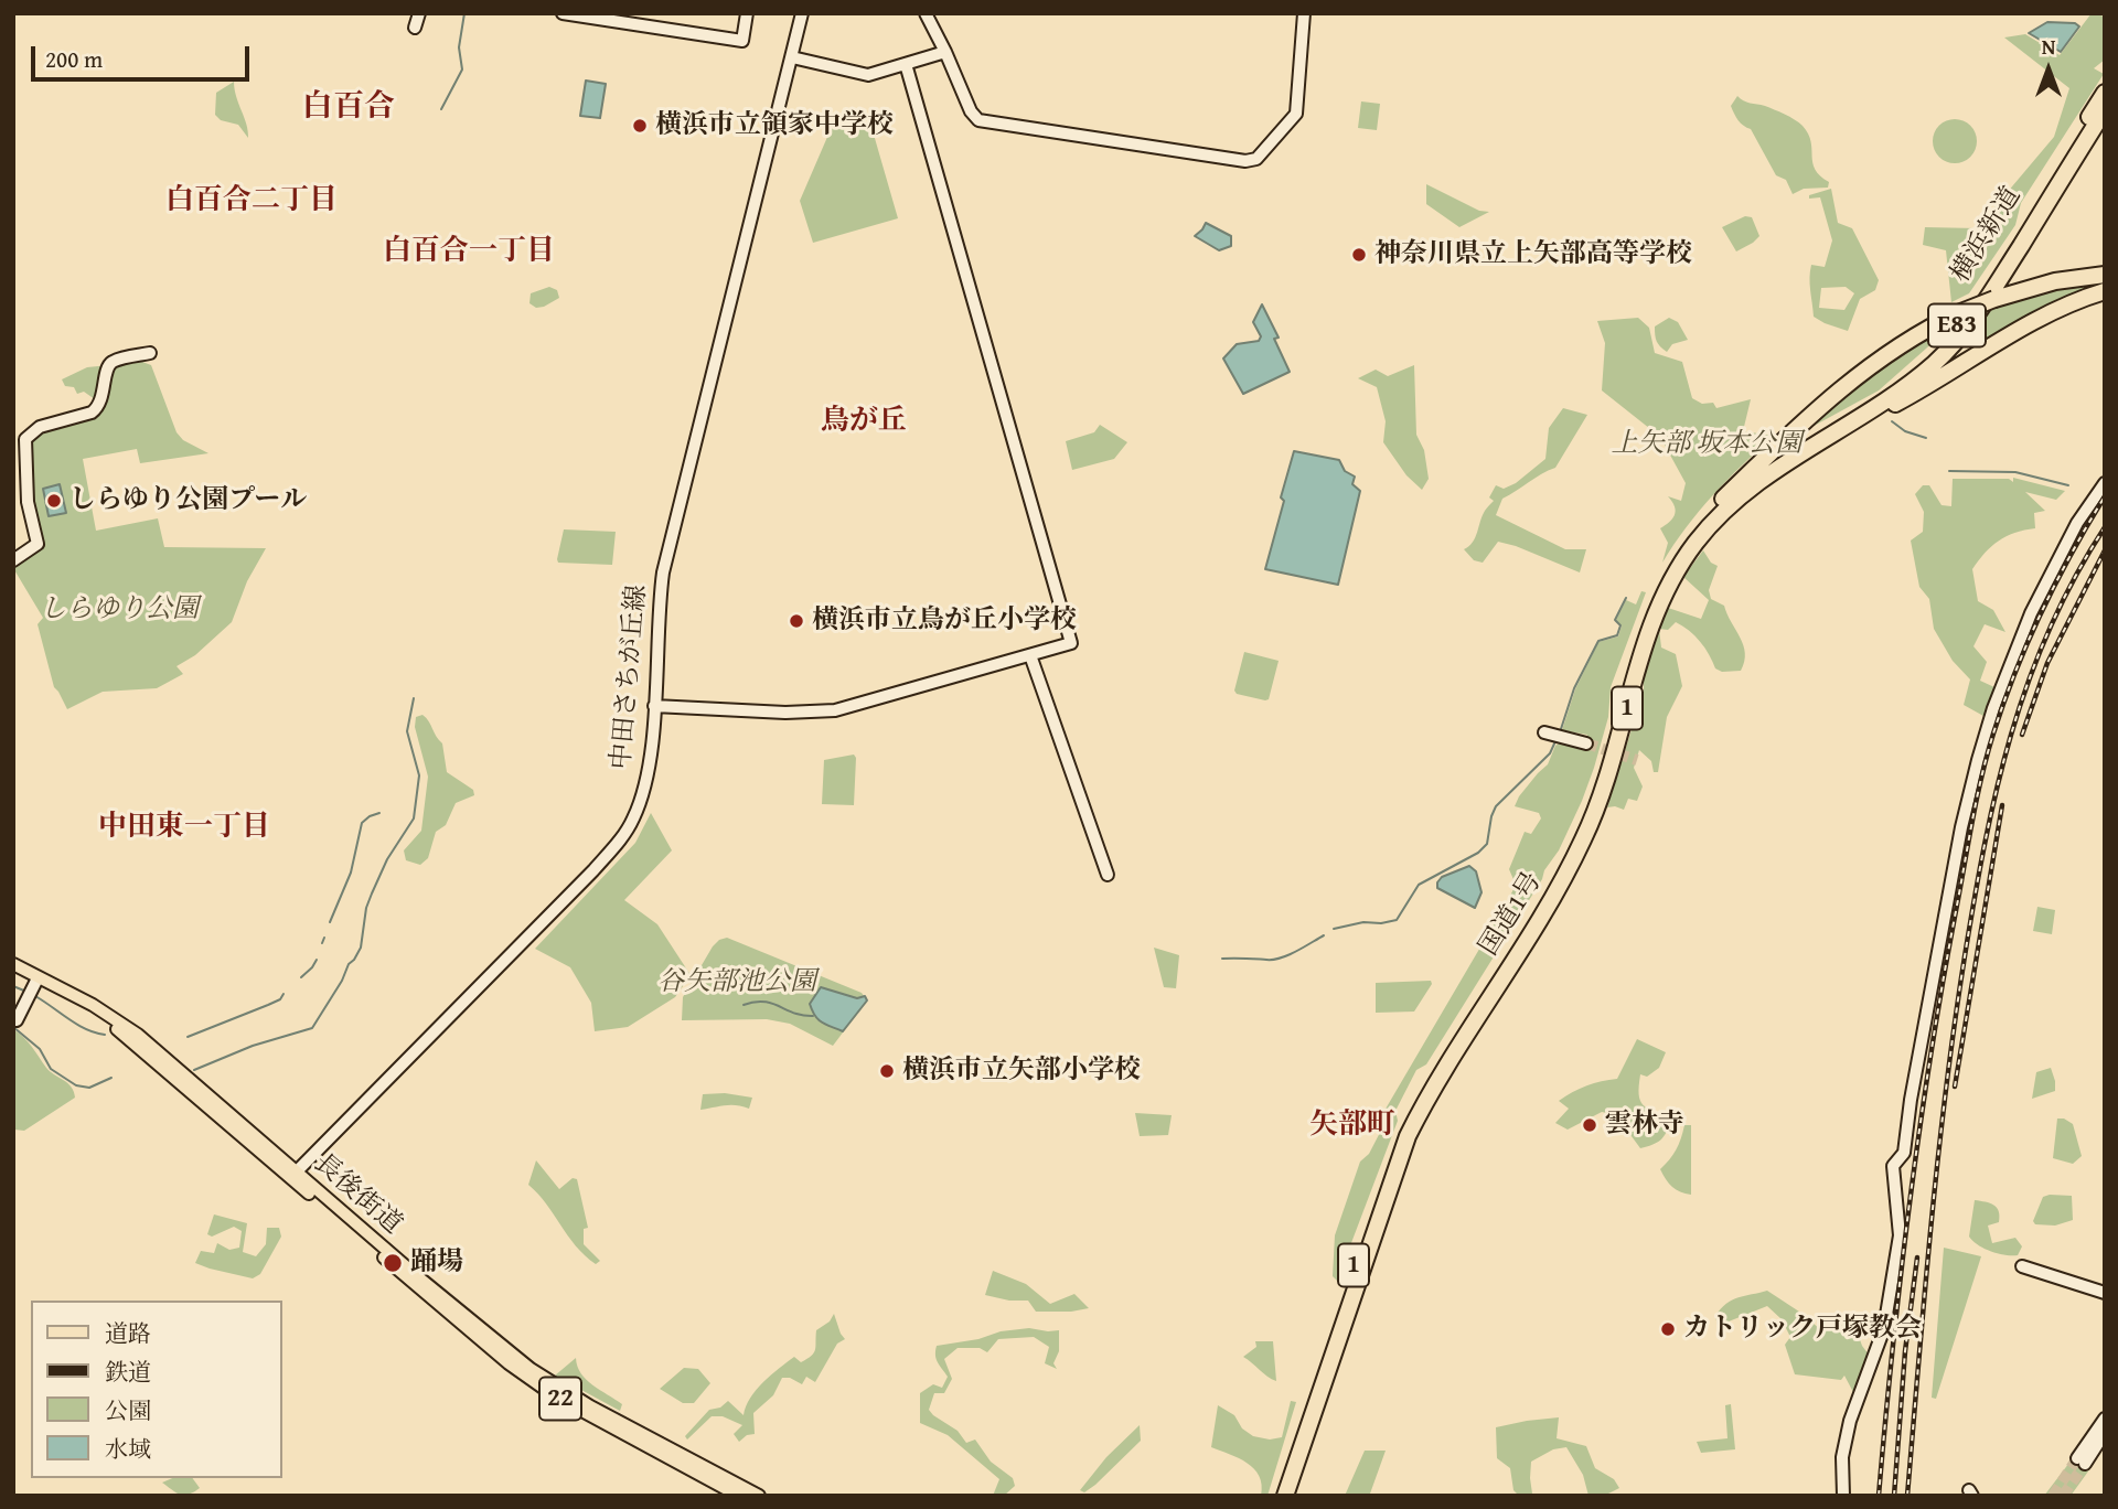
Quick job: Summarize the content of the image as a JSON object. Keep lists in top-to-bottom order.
{
  "streets": {
    "highway": [
      "横浜新道",
      "E83",
      "1",
      "国道1号"
    ],
    "main road": ["長後街道", "22"],
    "street": ["中田さちが丘線"]
  },
  "crossings": [
    ["横浜新道", "1"],
    ["横浜新道", "国道1号"],
    ["中田さちが丘線", "長後街道"],
    ["1", "国道1号"]
  ],
  "districts": [
    "白百合",
    "白百合二丁目",
    "白百合一丁目",
    "鳥が丘",
    "中田東一丁目",
    "矢部町"
  ],
  "parks": ["上矢部 坂本公園", "しらゆり公園", "谷矢部池公園"],
  "places": [
    "横浜市立領家中学校",
    "神奈川県立上矢部高等学校",
    "しらゆり公園プール",
    "横浜市立鳥が丘小学校",
    "横浜市立矢部小学校",
    "雲林寺",
    "踊場",
    "カトリック戸塚教会"
  ],
  "legend": [
    "道路",
    "鉄道",
    "公園",
    "水域"
  ],
  "scale_bar": "200 m",
  "north": "top"
}
